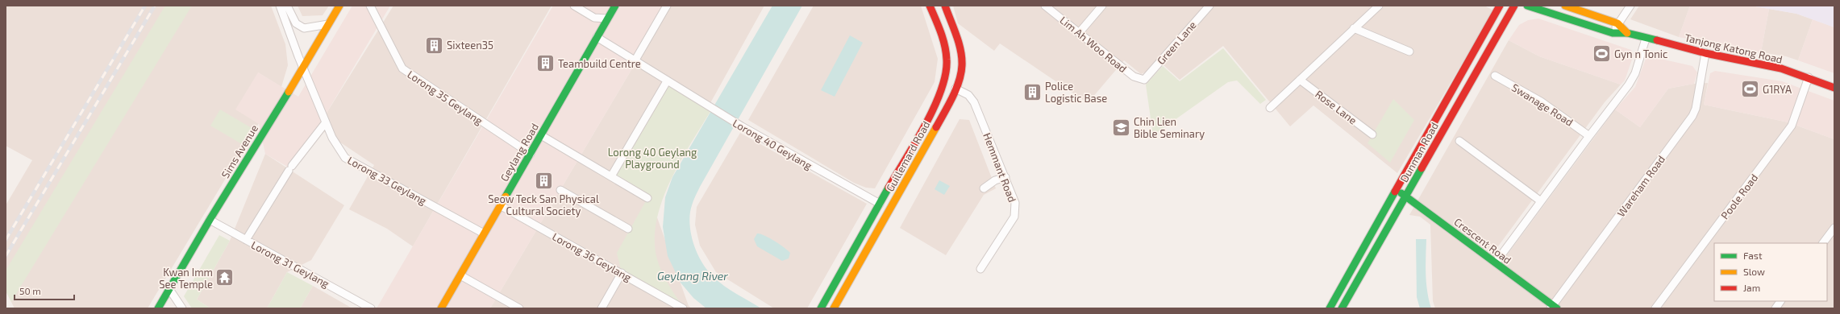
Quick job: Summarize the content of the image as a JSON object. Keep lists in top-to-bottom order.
{
  "streets": {
    "main road": [
      "Tanjong Katong Road",
      "Sims Avenue",
      "Geylang Road",
      "Dunman Road",
      "Guillemard Road",
      "Crescent Road"
    ],
    "street": [
      "Green Lane",
      "Lim Ah Woo Road",
      "Lorong 35 Geylang",
      "Swanage Road",
      "Rose Lane",
      "Lorong 40 Geylang",
      "Hemmant Road",
      "Lorong 33 Geylang",
      "Wareham Road",
      "Poole Road",
      "Lorong 36 Geylang",
      "Lorong 31 Geylang"
    ]
  },
  "crossings": [
    ["Green Lane", "Lim Ah Woo Road"],
    ["Tanjong Katong Road", "Wareham Road"],
    ["Tanjong Katong Road", "Poole Road"],
    ["Lorong 35 Geylang", "Geylang Road"],
    ["Lorong 40 Geylang", "Geylang Road"],
    ["Lorong 40 Geylang", "Guillemard Road"],
    ["Sims Avenue", "Lorong 33 Geylang"],
    ["Sims Avenue", "Lorong 31 Geylang"],
    ["Geylang Road", "Lorong 33 Geylang"],
    ["Geylang Road", "Lorong 36 Geylang"],
    ["Dunman Road", "Crescent Road"],
    ["Guillemard Road", "Hemmant Road"],
    ["Wareham Road", "Crescent Road"]
  ],
  "water": ["Geylang River"],
  "parks": ["Lorong 40 Geylang Playground"],
  "places": {
    "building": [
      "Sixteen35",
      "Teambuild Centre",
      "Police Logistic Base",
      "Seow Teck San Physical Cultural Society"
    ],
    "sports": ["Gyn n Tonic", "G1RYA"],
    "school or university": ["Chin Lien Bible Seminary"],
    "temple": ["Kwan Imm See Temple"]
  },
  "legend": ["Fast", "Slow", "Jam"],
  "scale_bar": "50 m"
}
